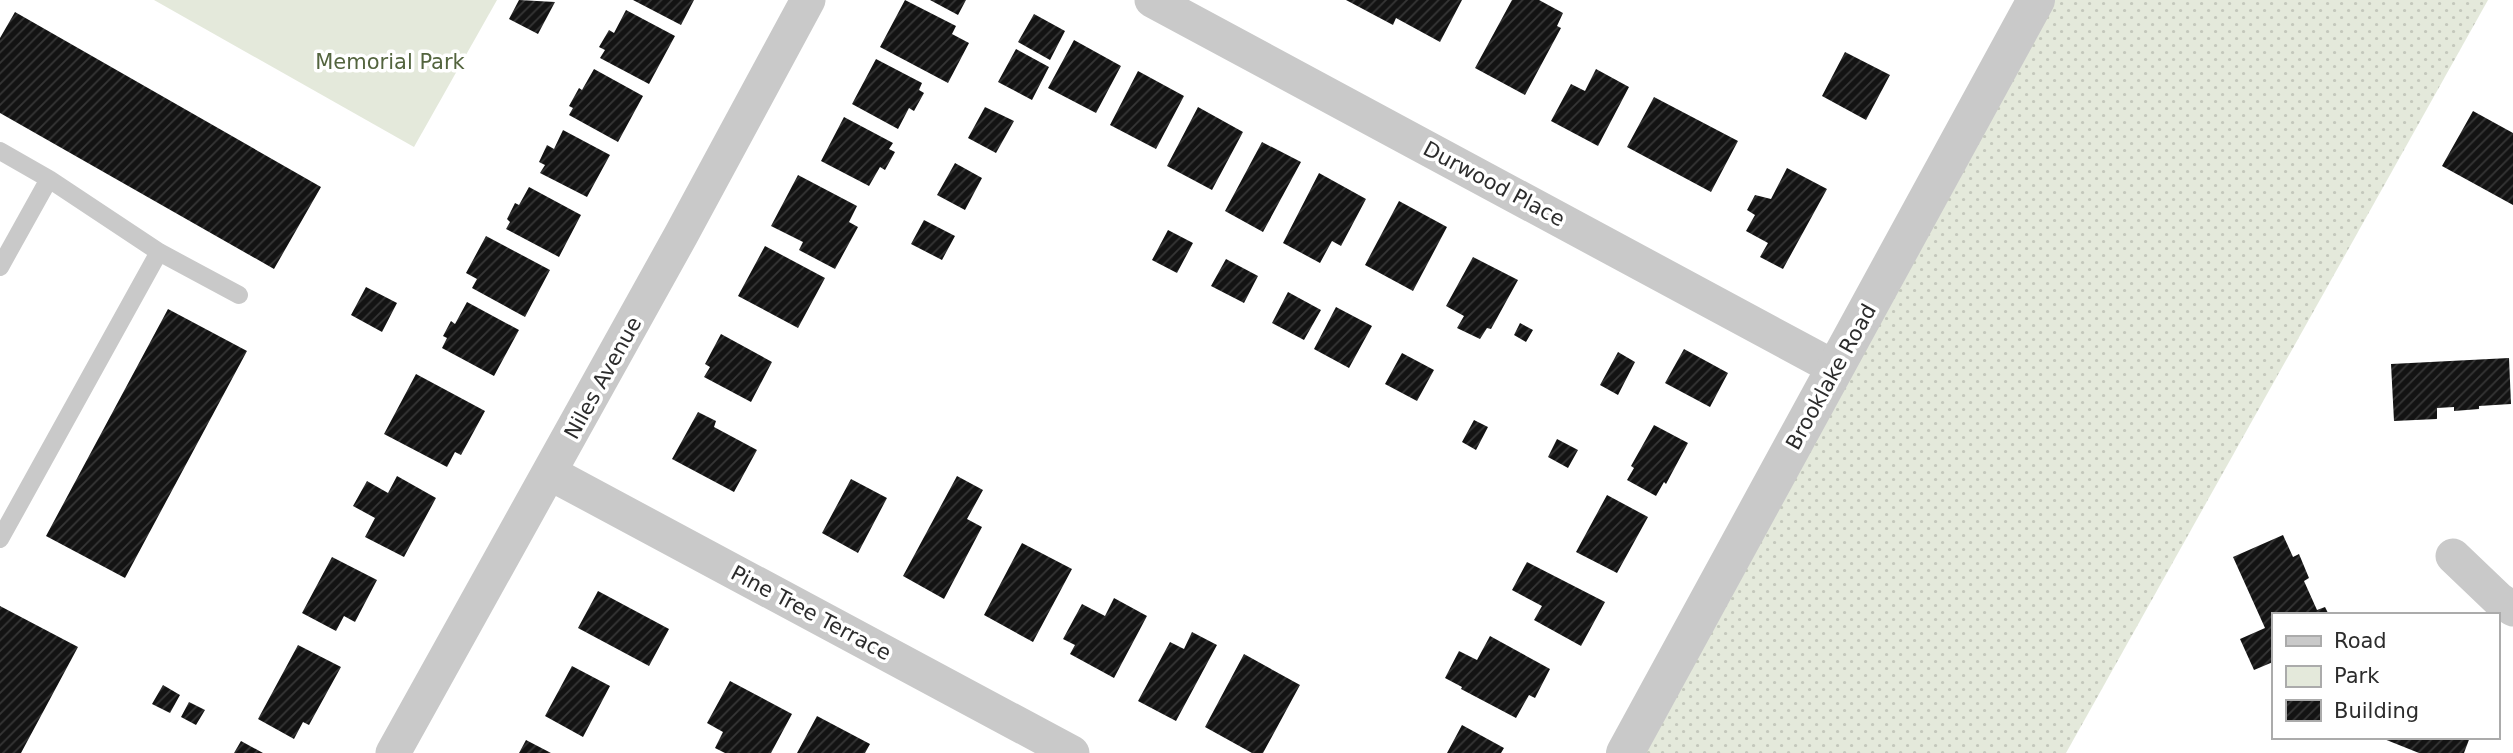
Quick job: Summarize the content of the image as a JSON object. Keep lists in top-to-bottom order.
{
  "streets": {
    "street": [
      "Durwood Place",
      "Brooklake Road",
      "Niles Avenue",
      "Pine Tree Terrace"
    ]
  },
  "crossings": [
    ["Durwood Place", "Brooklake Road"],
    ["Niles Avenue", "Pine Tree Terrace"]
  ],
  "parks": ["Memorial Park"],
  "legend": ["Road", "Park", "Building"]
}
